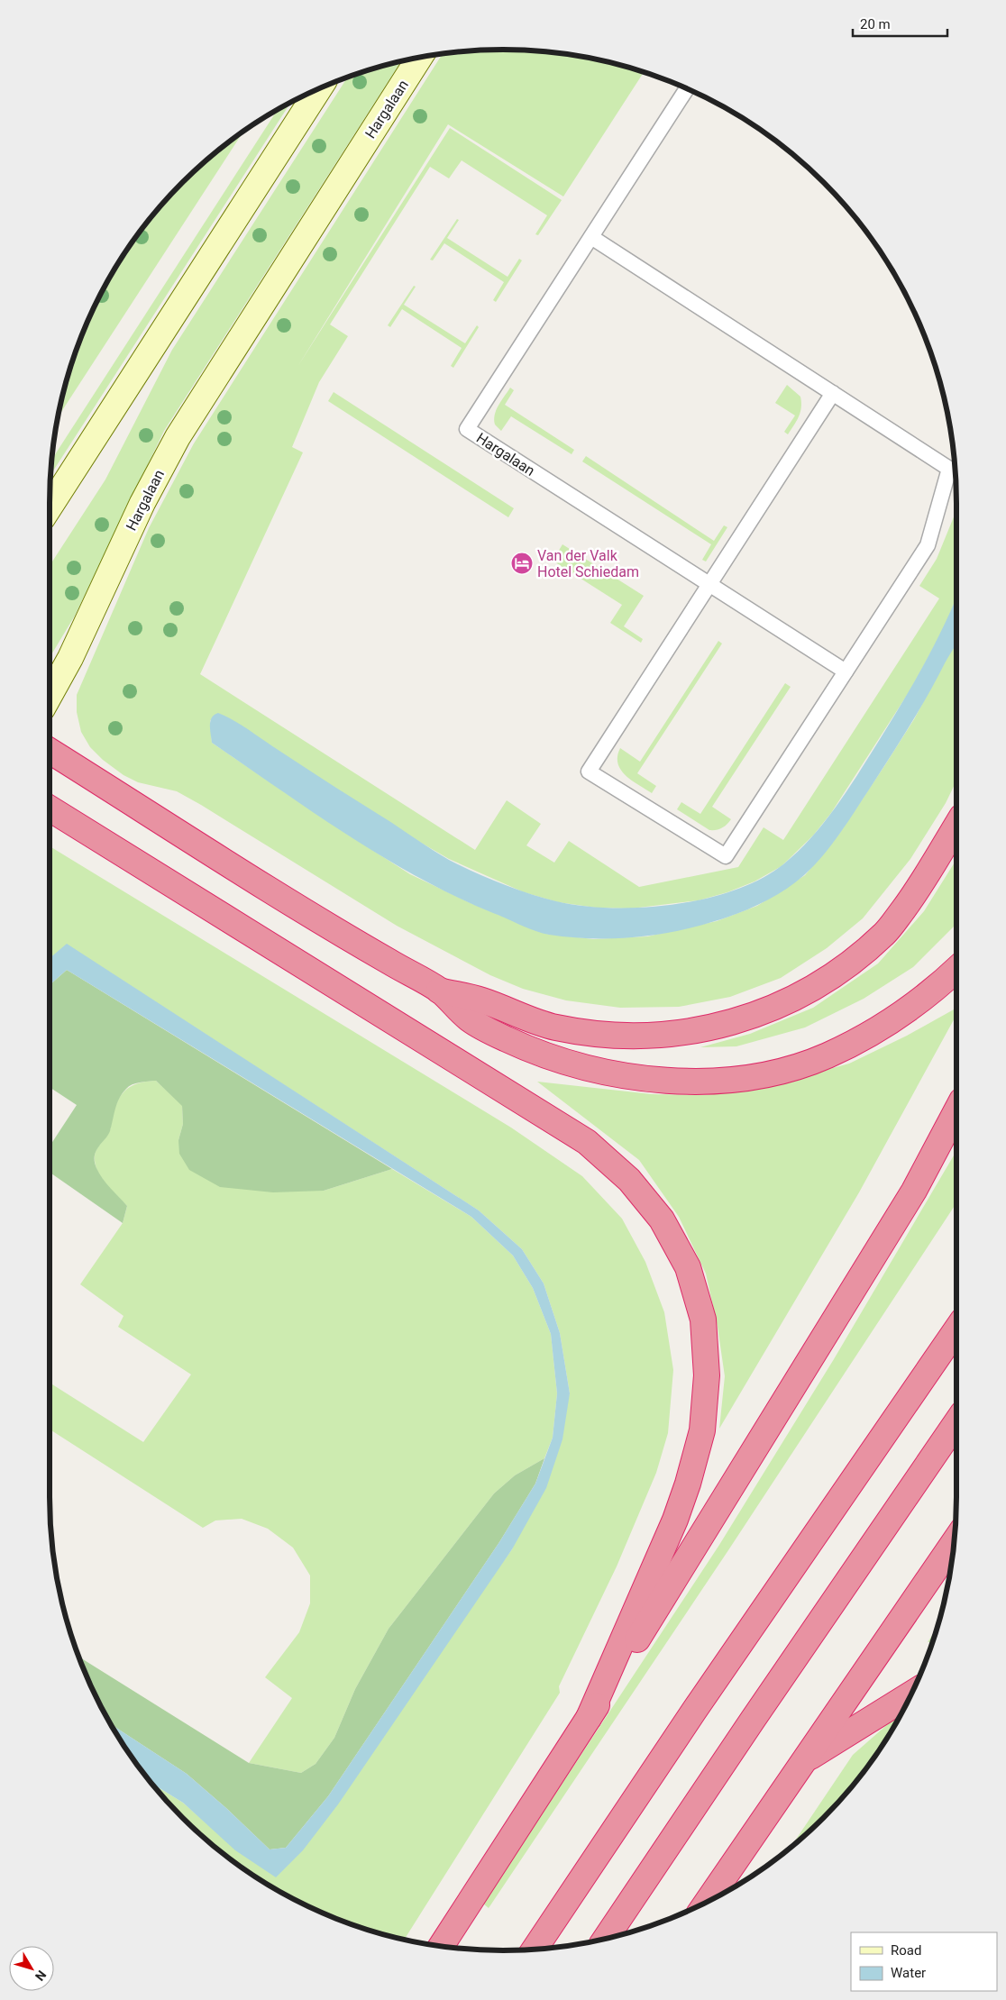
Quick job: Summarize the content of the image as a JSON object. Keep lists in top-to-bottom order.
{
  "streets": {
    "main road": ["Hargalaan"]
  },
  "places": {
    "hotel": ["Van der Valk Hotel Schiedam"]
  },
  "legend": ["Road", "Water"],
  "scale_bar": "20 m",
  "north": "bottom right"
}
